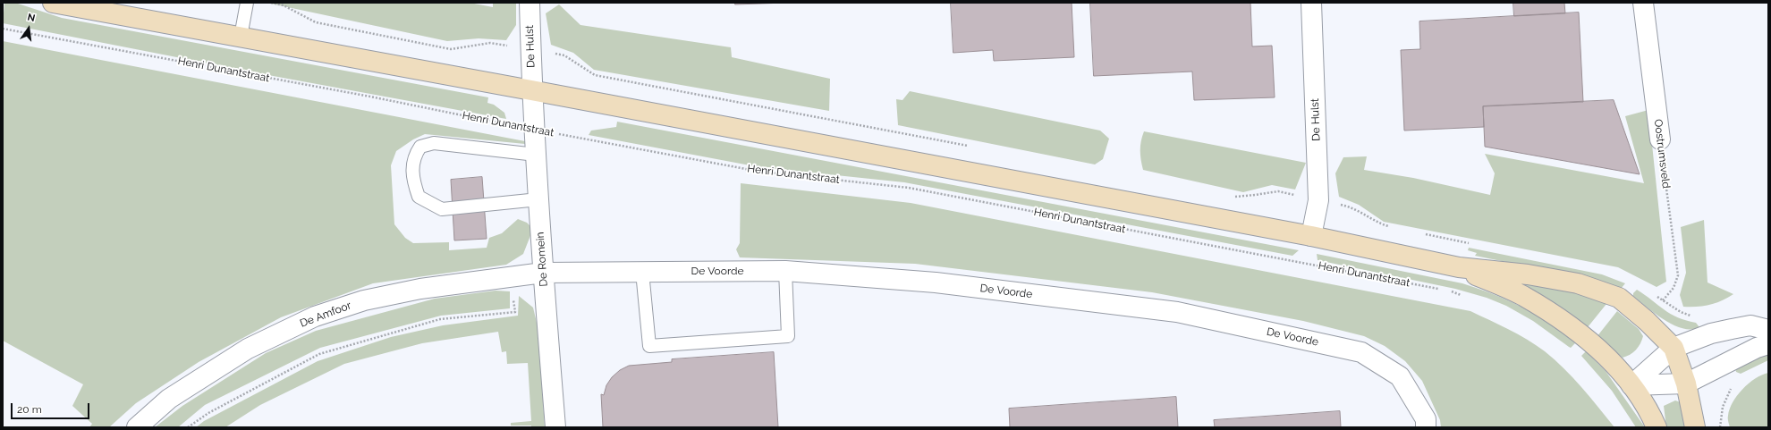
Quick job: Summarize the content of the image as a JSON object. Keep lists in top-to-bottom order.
{
  "streets": {
    "street": [
      "De Hulst",
      "Oostrumsveld",
      "De Romein",
      "De Voorde",
      "De Amfoor"
    ],
    "path": ["Henri Dunantstraat"]
  },
  "crossings": [
    ["De Hulst", "De Romein"],
    ["Henri Dunantstraat", "De Romein"],
    ["De Romein", "De Voorde"],
    ["De Romein", "De Amfoor"],
    ["De Voorde", "De Amfoor"]
  ],
  "scale_bar": "20 m",
  "north": "top"
}
